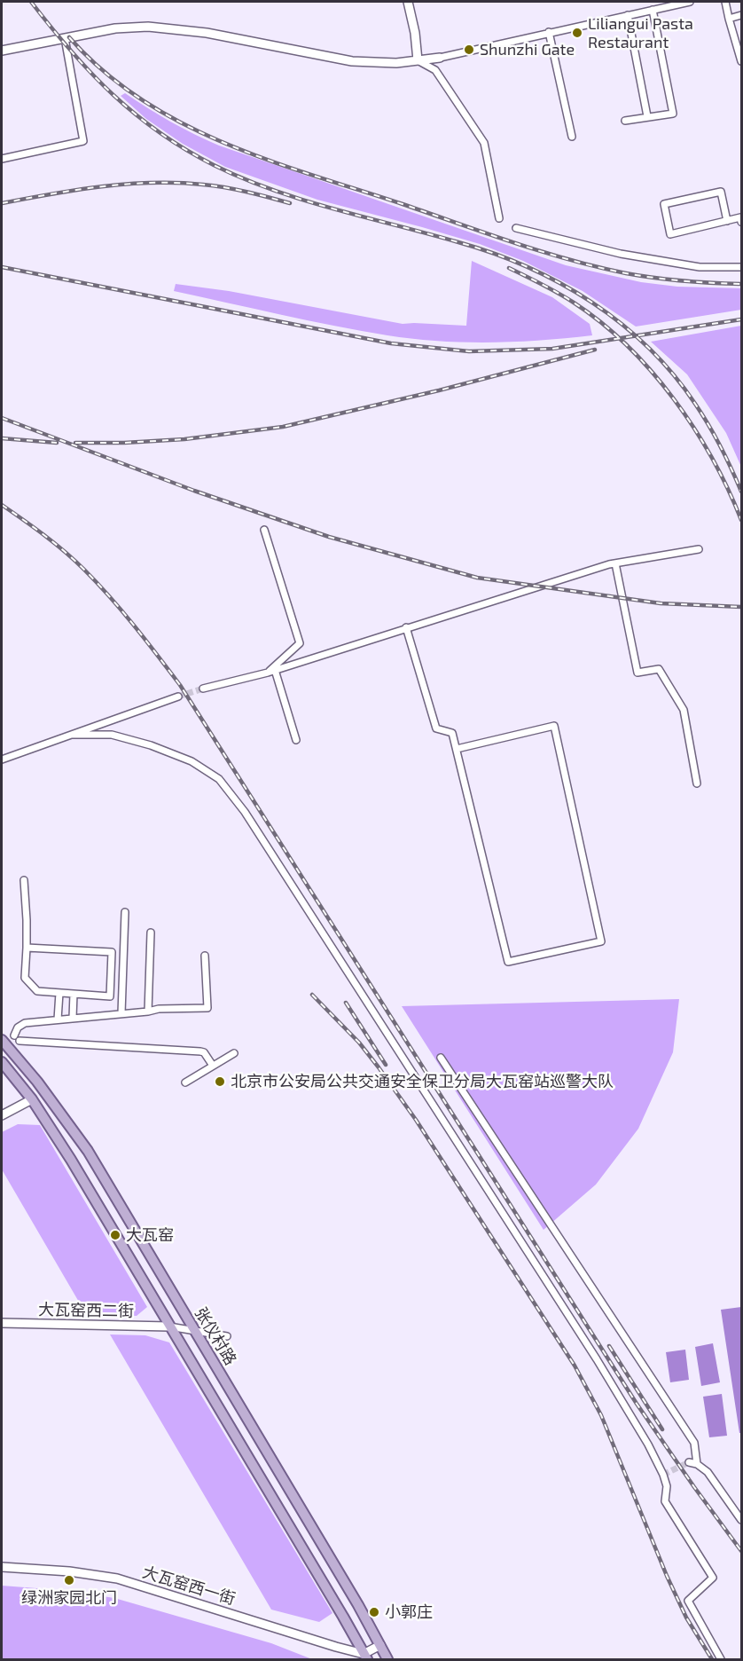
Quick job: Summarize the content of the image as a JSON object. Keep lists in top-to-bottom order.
{
  "streets": {
    "main road": ["张仪村路"],
    "street": ["大瓦窑西二街", "大瓦窑西一街"]
  },
  "places": [
    "Liliangui Pasta Restaurant",
    "Shunzhi Gate",
    "北京市公安局公共交通安全保卫分局大瓦窑站巡警大队",
    "大瓦窑",
    "绿洲家园北门",
    "小郭庄"
  ]
}
